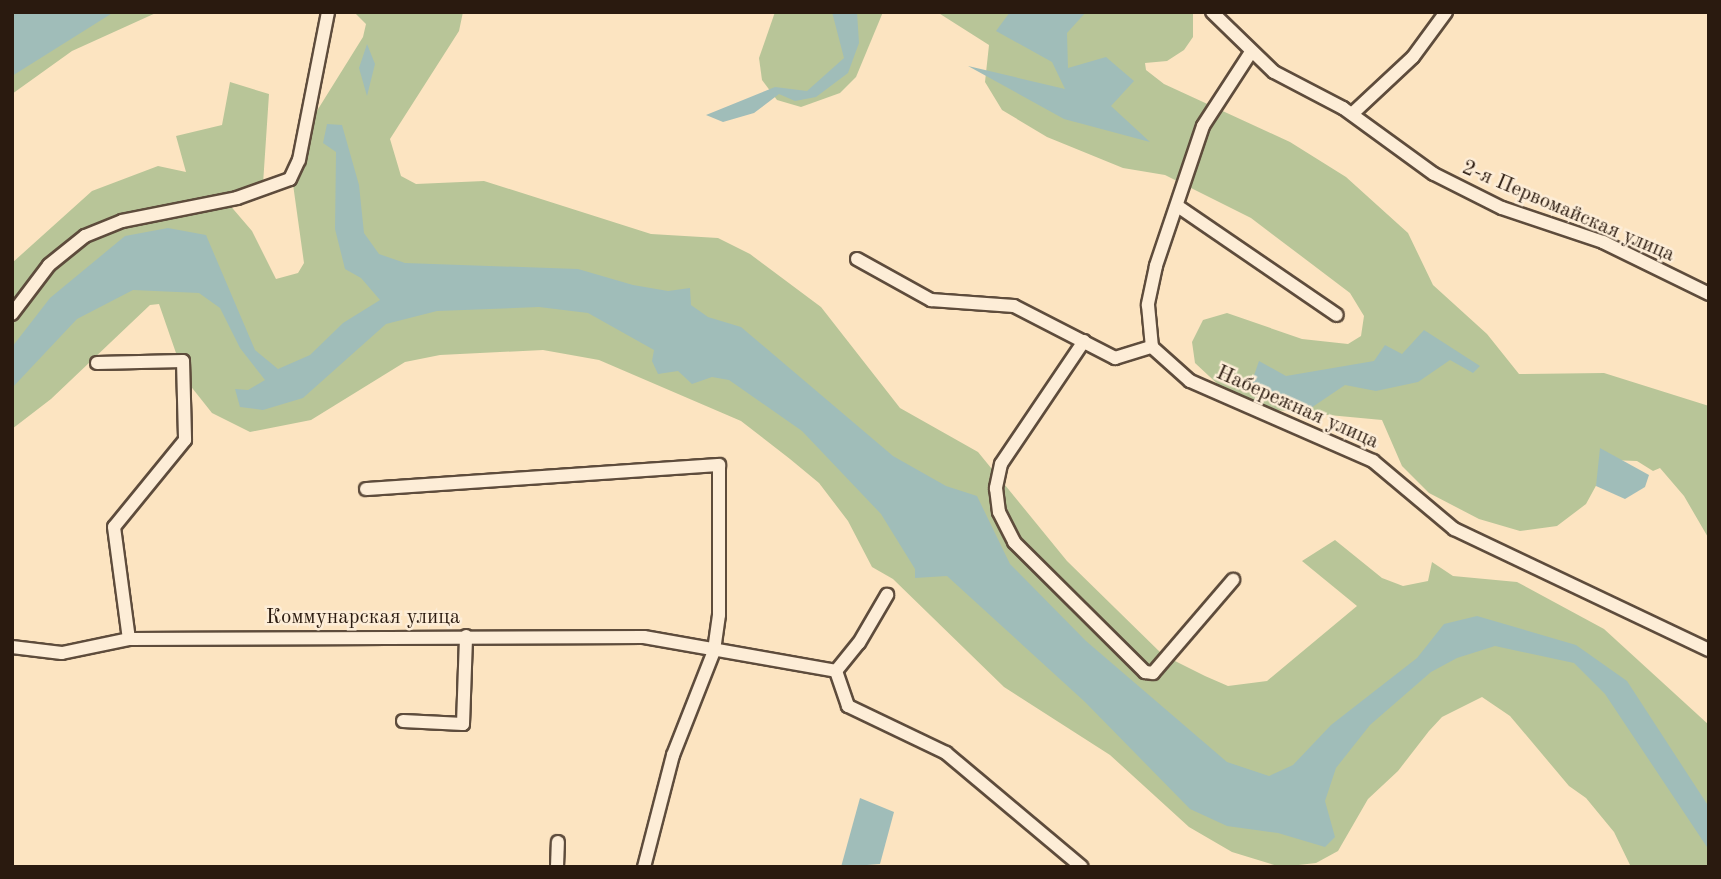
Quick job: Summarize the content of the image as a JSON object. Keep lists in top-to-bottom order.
{
  "streets": {
    "street": ["2-я Первомайская улица", "Набережная улица", "Коммунарская улица"]
  }
}
